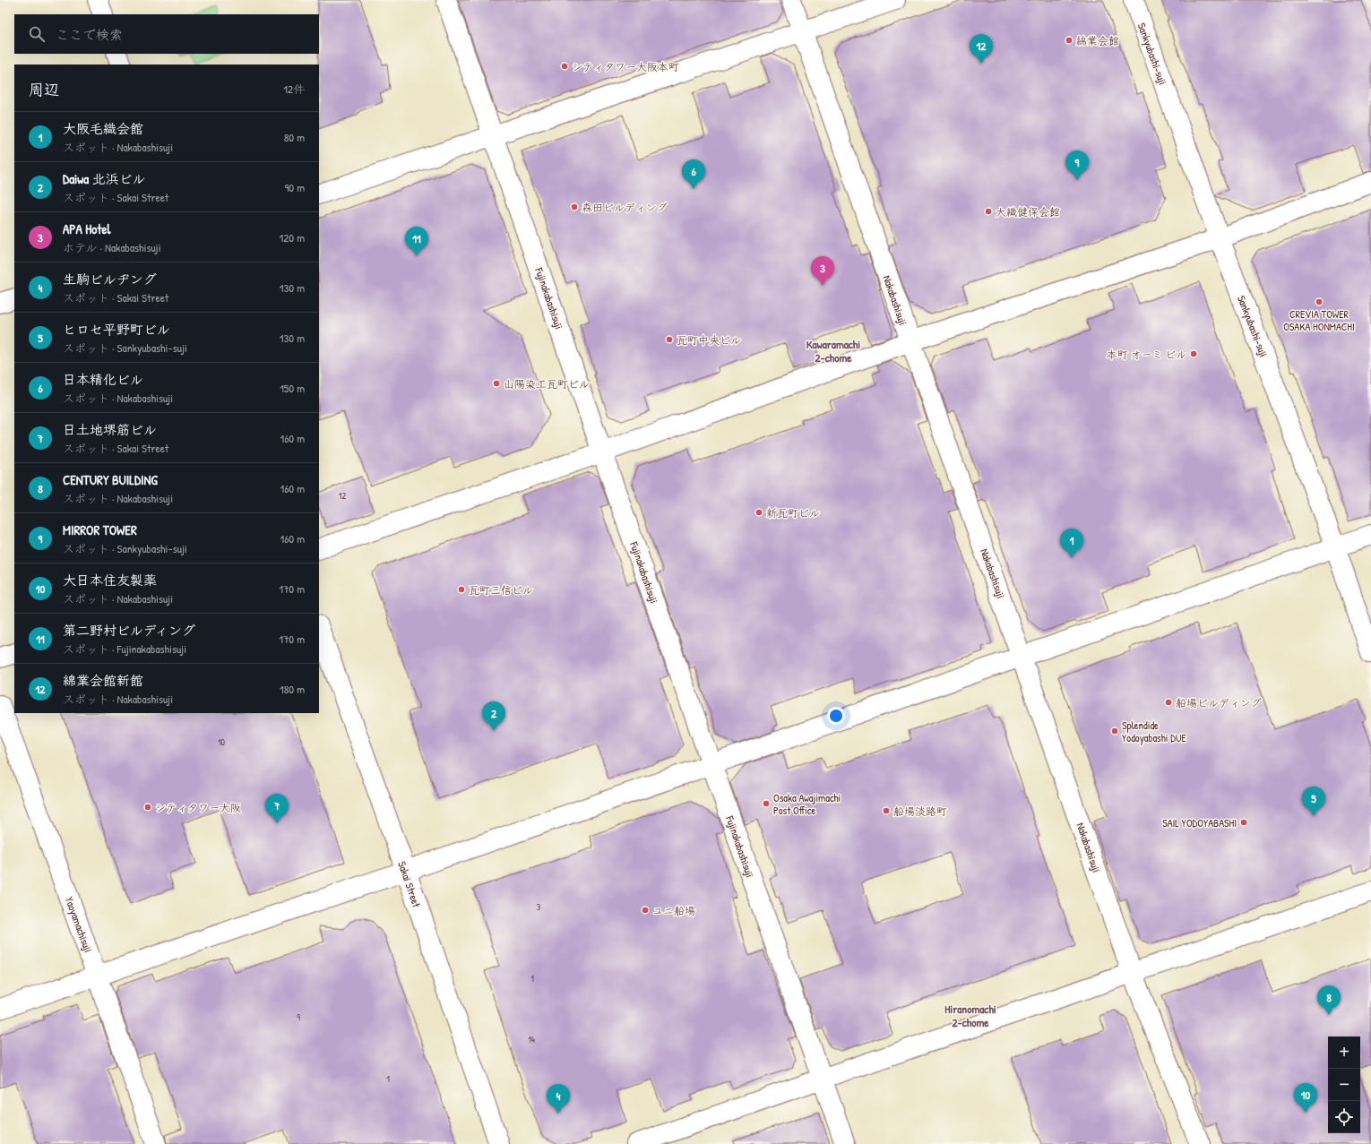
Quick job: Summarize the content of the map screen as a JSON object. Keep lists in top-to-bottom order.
{
  "streets": {
    "street": [
      "Sankyubashi-suji",
      "Fujinakabashisuji",
      "Nakabashisuji",
      "Sakai Street",
      "Yaoyamachisuji"
    ]
  },
  "districts": ["Kawaramachi 2-chome", "Hiranomachi 2-chome"],
  "places": [
    "綿業会館",
    "シティタワー大阪本町",
    "森田ビルディング",
    "大織健保会館",
    "CREVIA TOWER OSAKA HONMACHI",
    "瓦町中央ビル",
    "本町 オーミ ビル",
    "山陽染工瓦町ビル",
    "新瓦町ビル",
    "瓦町三信ビル",
    "船場ビルディング",
    "Splendide Yodoyabashi DUE",
    "Osaka Awajimachi Post Office",
    "シティタワー大阪",
    "船場淡路町",
    "SAIL YODOYABASHI",
    "ユニ船場"
  ],
  "house_numbers": [
    "12",
    "10",
    "3",
    "1",
    "9",
    "14",
    "1"
  ],
  "page": {
    "search": "ここで検索",
    "pins": [
      "12",
      "9",
      "6",
      "11",
      "3",
      "1",
      "2",
      "5",
      "7",
      "8",
      "10",
      "4"
    ],
    "heading": ["周辺", "12件"],
    "list": [
      {
        "mark": "1",
        "name": "大阪毛織会館",
        "note": "スポット · Nakabashisuji",
        "value": "80 m"
      },
      {
        "mark": "2",
        "name": "Daiwa 北浜ビル",
        "note": "スポット · Sakai Street",
        "value": "90 m"
      },
      {
        "mark": "3",
        "name": "APA Hotel",
        "note": "ホテル · Nakabashisuji",
        "value": "120 m"
      },
      {
        "mark": "4",
        "name": "生駒ビルヂング",
        "note": "スポット · Sakai Street",
        "value": "130 m"
      },
      {
        "mark": "5",
        "name": "ヒロセ平野町ビル",
        "note": "スポット · Sankyubashi-suji",
        "value": "130 m"
      },
      {
        "mark": "6",
        "name": "日本精化ビル",
        "note": "スポット · Nakabashisuji",
        "value": "150 m"
      },
      {
        "mark": "7",
        "name": "日土地堺筋ビル",
        "note": "スポット · Sakai Street",
        "value": "160 m"
      },
      {
        "mark": "8",
        "name": "CENTURY BUILDING",
        "note": "スポット · Nakabashisuji",
        "value": "160 m"
      },
      {
        "mark": "9",
        "name": "MIRROR TOWER",
        "note": "スポット · Sankyubashi-suji",
        "value": "160 m"
      },
      {
        "mark": "10",
        "name": "大日本住友製薬",
        "note": "スポット · Nakabashisuji",
        "value": "170 m"
      },
      {
        "mark": "11",
        "name": "第二野村ビルディング",
        "note": "スポット · Fujinakabashisuji",
        "value": "170 m"
      },
      {
        "mark": "12",
        "name": "綿業会館新館",
        "note": "スポット · Nakabashisuji",
        "value": "180 m"
      }
    ],
    "map_buttons": ["+", "−"]
  }
}
